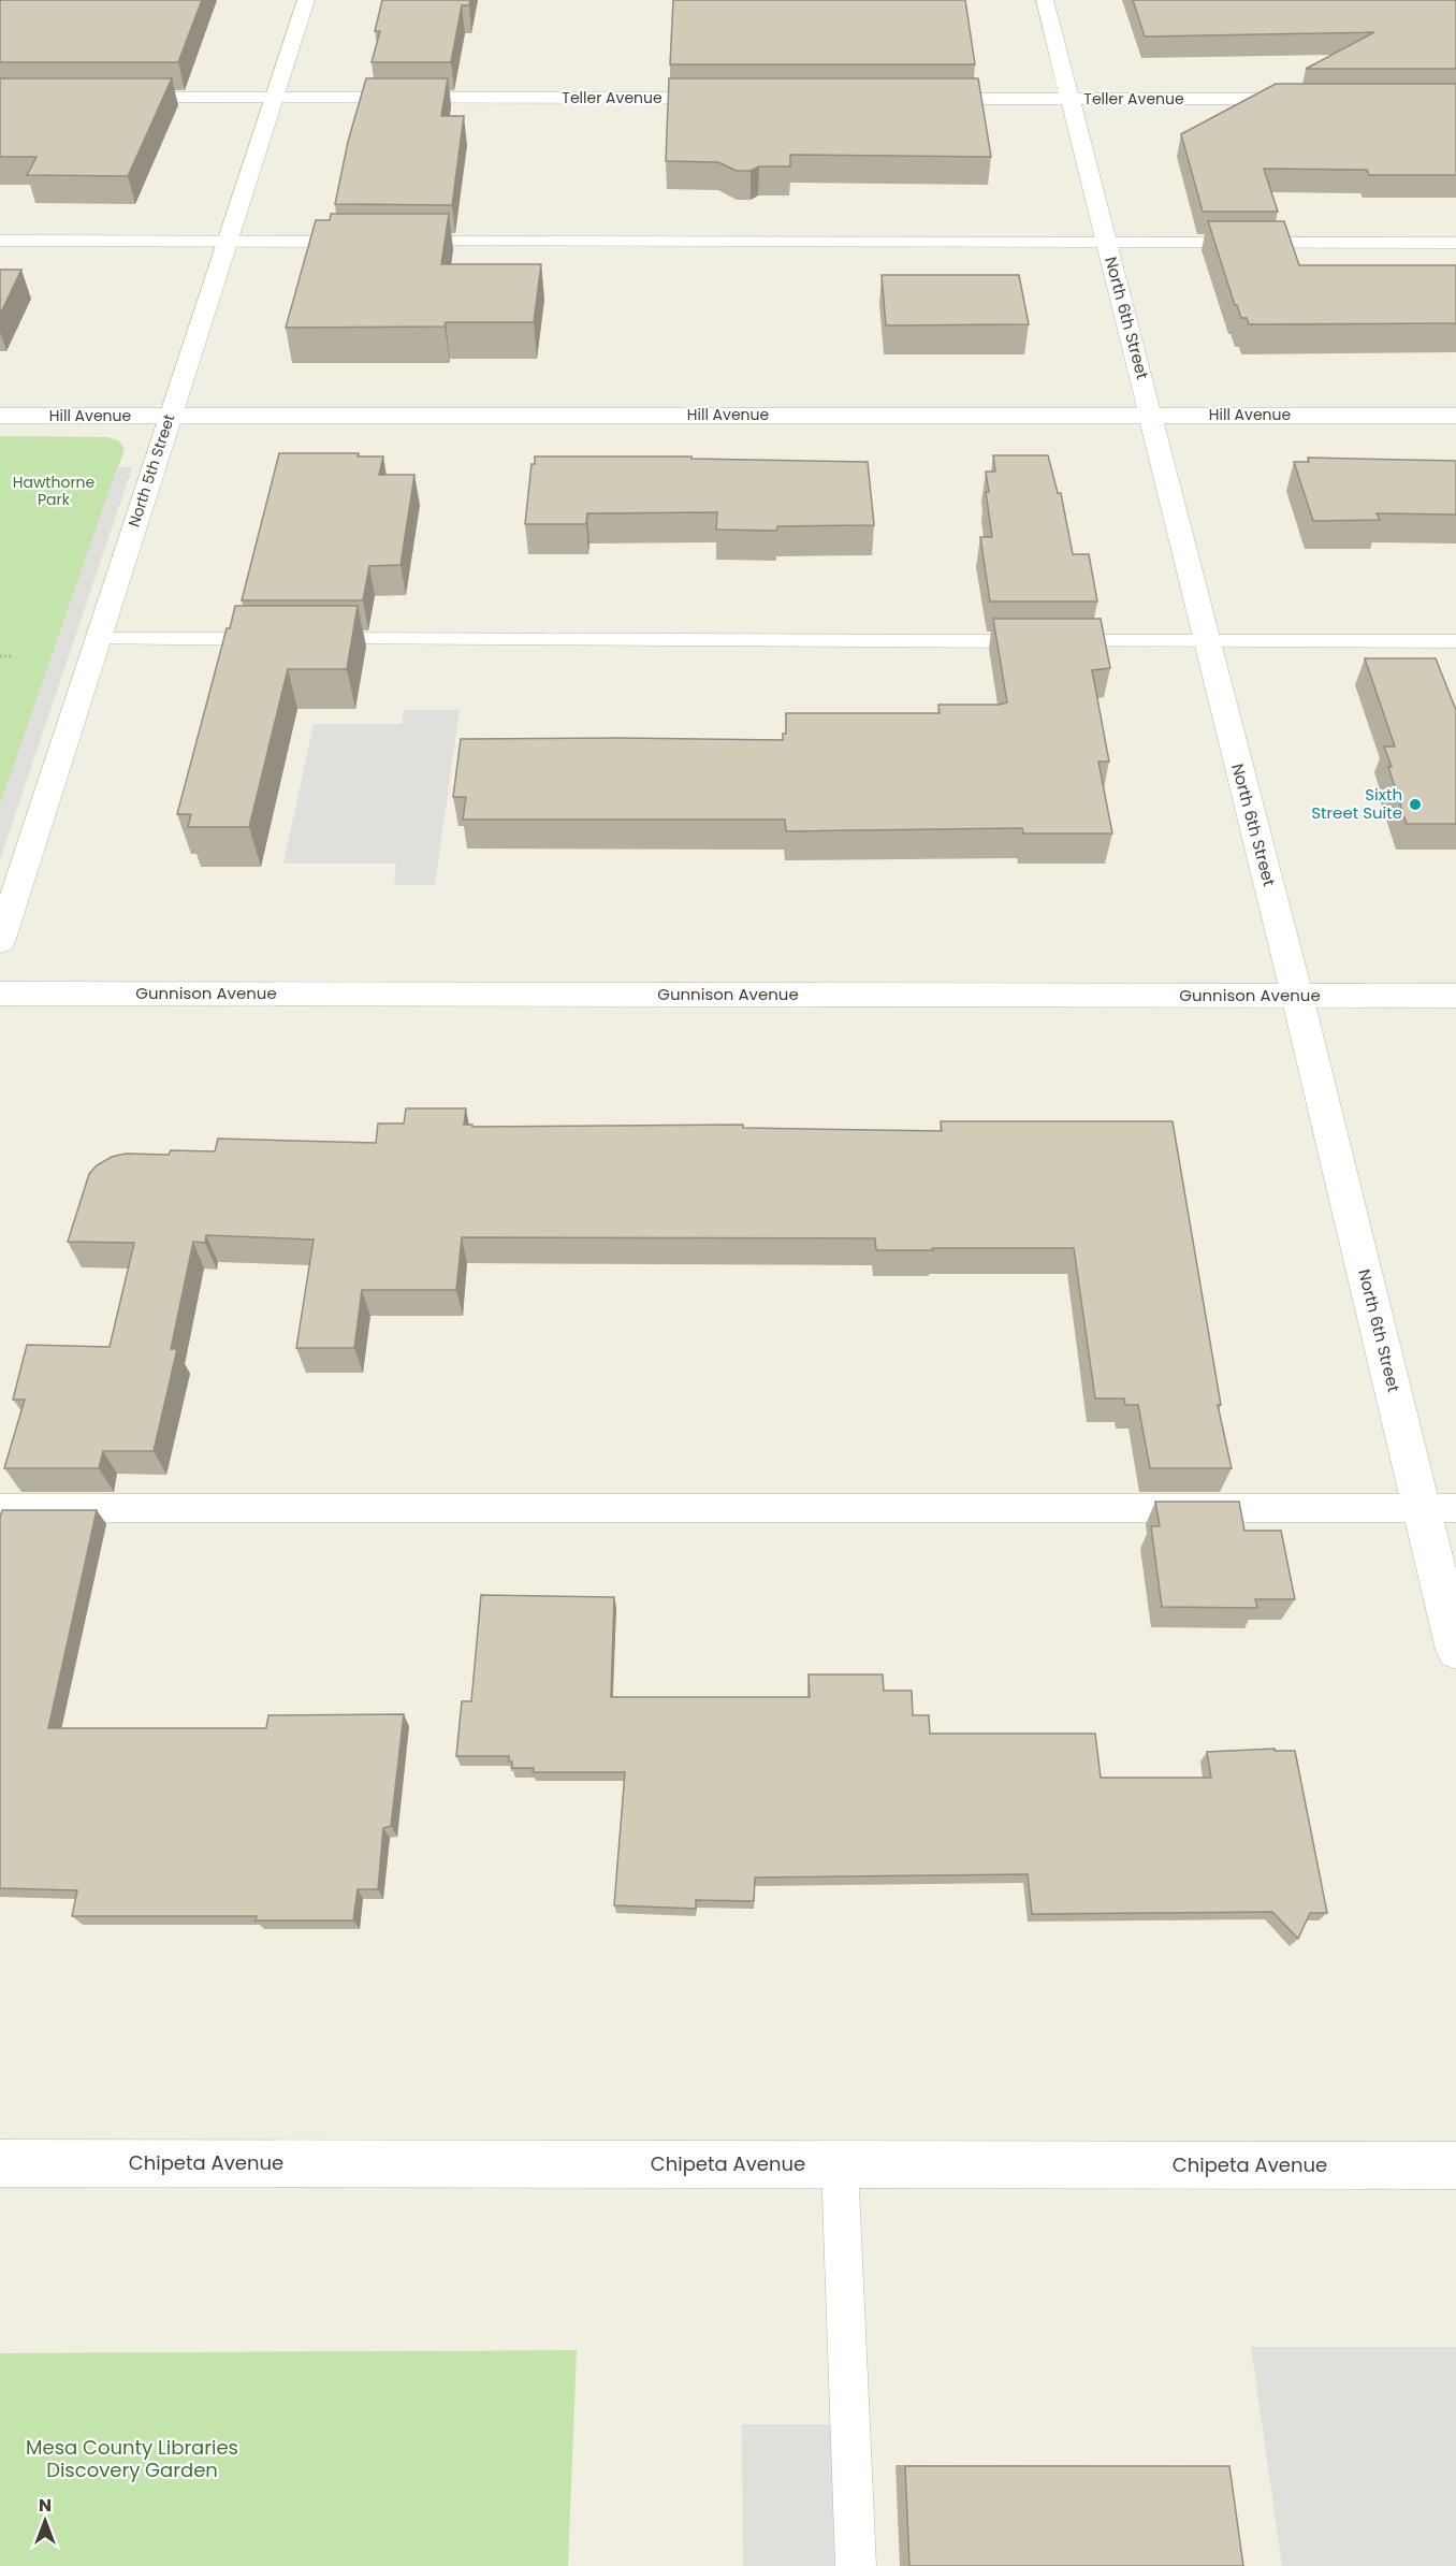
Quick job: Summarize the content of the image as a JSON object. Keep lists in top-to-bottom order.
{
  "streets": {
    "street": [
      "Teller Avenue",
      "North 6th Street",
      "Hill Avenue",
      "North 5th Street",
      "Gunnison Avenue",
      "Chipeta Avenue"
    ]
  },
  "crossings": [
    ["Teller Avenue", "North 6th Street"],
    ["Teller Avenue", "North 5th Street"],
    ["North 6th Street", "Hill Avenue"],
    ["North 6th Street", "Gunnison Avenue"],
    ["Hill Avenue", "North 5th Street"]
  ],
  "parks": ["Hawthorne Park", "Mesa County Libraries Discovery Garden"],
  "places": ["Sixth Street Suite"],
  "north": "top"
}
